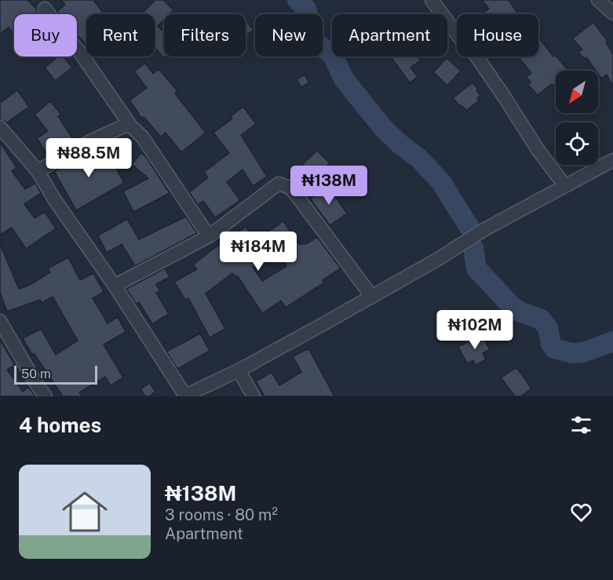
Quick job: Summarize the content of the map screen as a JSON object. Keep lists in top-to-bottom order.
{
  "scale_bar": "50 m",
  "north": "bottom left",
  "page": {
    "chip": [
      "Buy",
      "Rent",
      "Filters",
      "New",
      "Apartment",
      "House"
    ],
    "price": [
      "₦88.5M",
      "₦138M",
      "₦184M",
      "₦102M"
    ],
    "scale": "50 m",
    "heading": "4 homes",
    "list": [
      {
        "name": "₦138M",
        "note": "3 rooms · 80 m² · Apartment"
      }
    ]
  }
}
